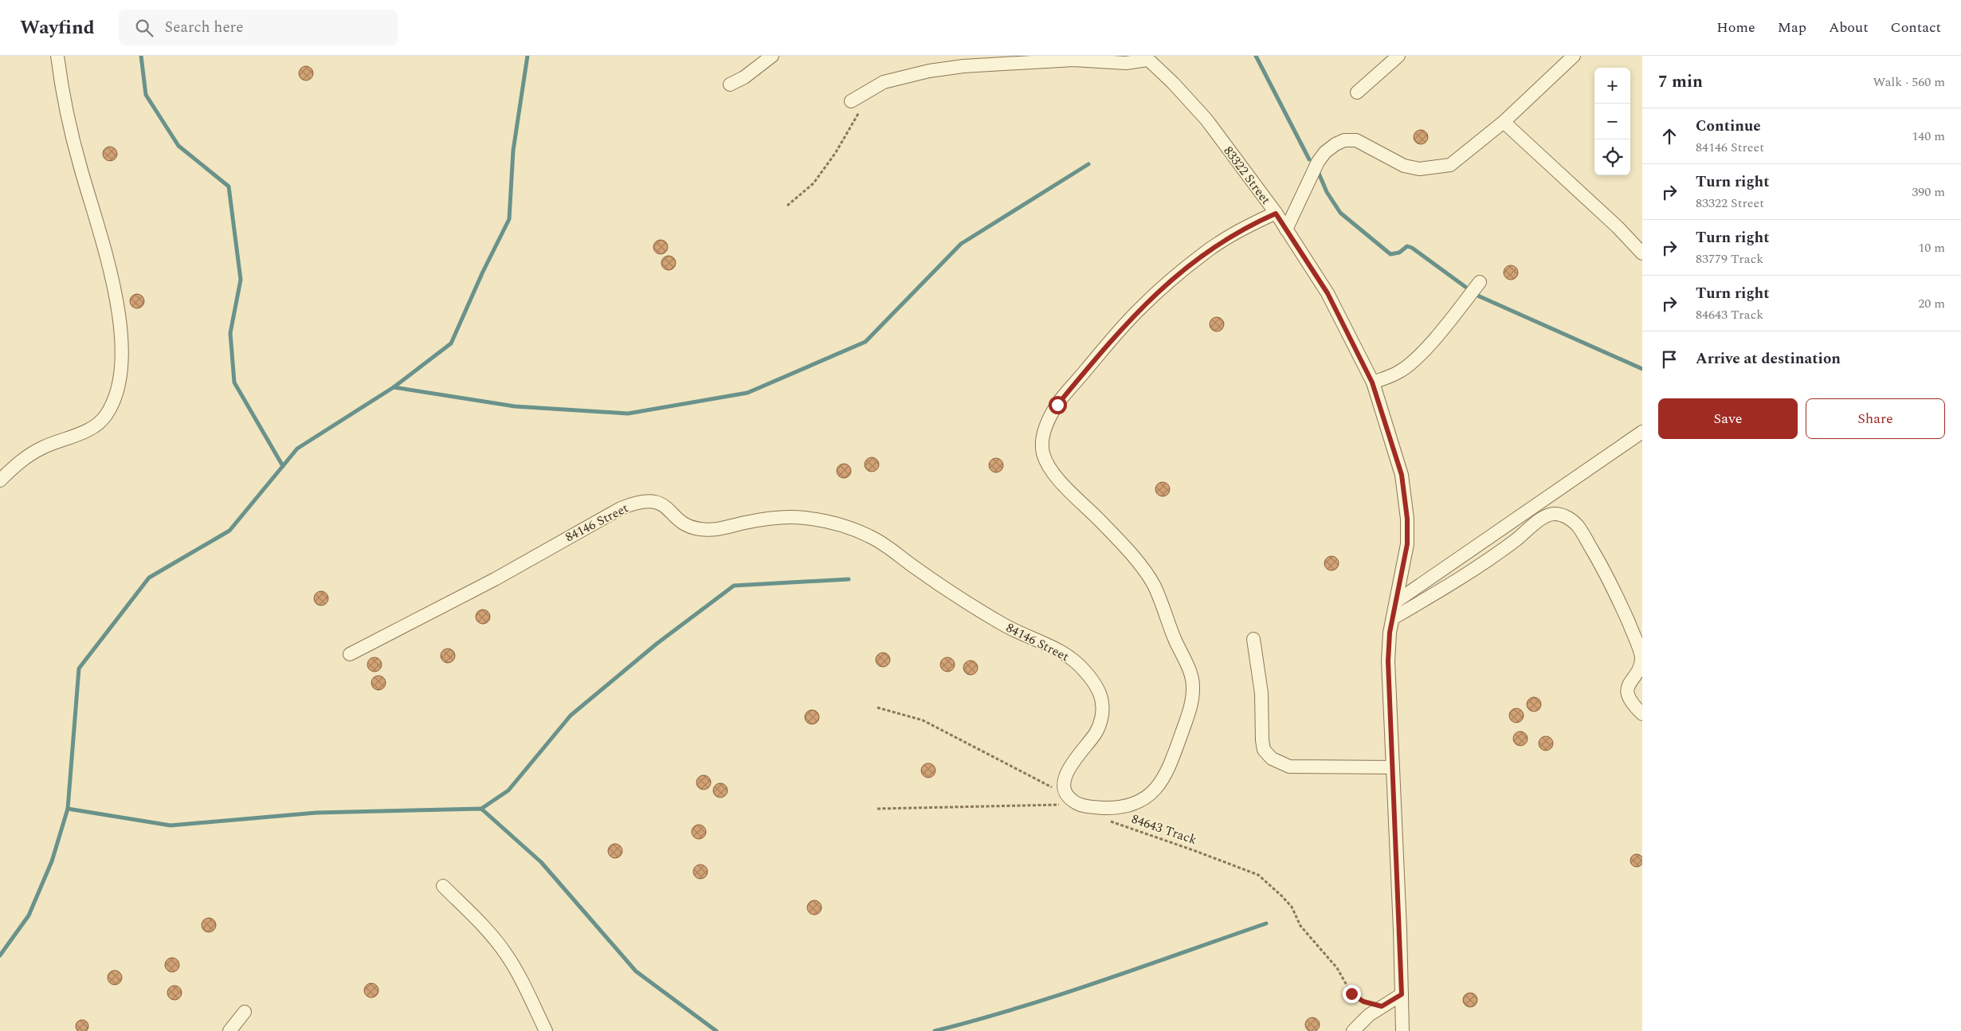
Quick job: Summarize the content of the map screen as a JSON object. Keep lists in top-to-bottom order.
{
  "streets": {
    "street": ["83322 Street", "84146 Street"],
    "path": ["84643 Track"]
  },
  "page": {
    "header": "Wayfind",
    "search": "Search here",
    "nav": [
      "Home",
      "Map",
      "About",
      "Contact"
    ],
    "heading": ["7 min", "Walk · 560 m"],
    "map_buttons": ["+", "−"],
    "list": [
      ["Continue", "84146 Street", "140 m"],
      ["Turn right", "83322 Street", "390 m"],
      ["Turn right", "83779 Track", "10 m"],
      ["Turn right", "84643 Track", "20 m"],
      "Arrive at destination"
    ],
    "buttons": ["Save", "Share"]
  }
}
